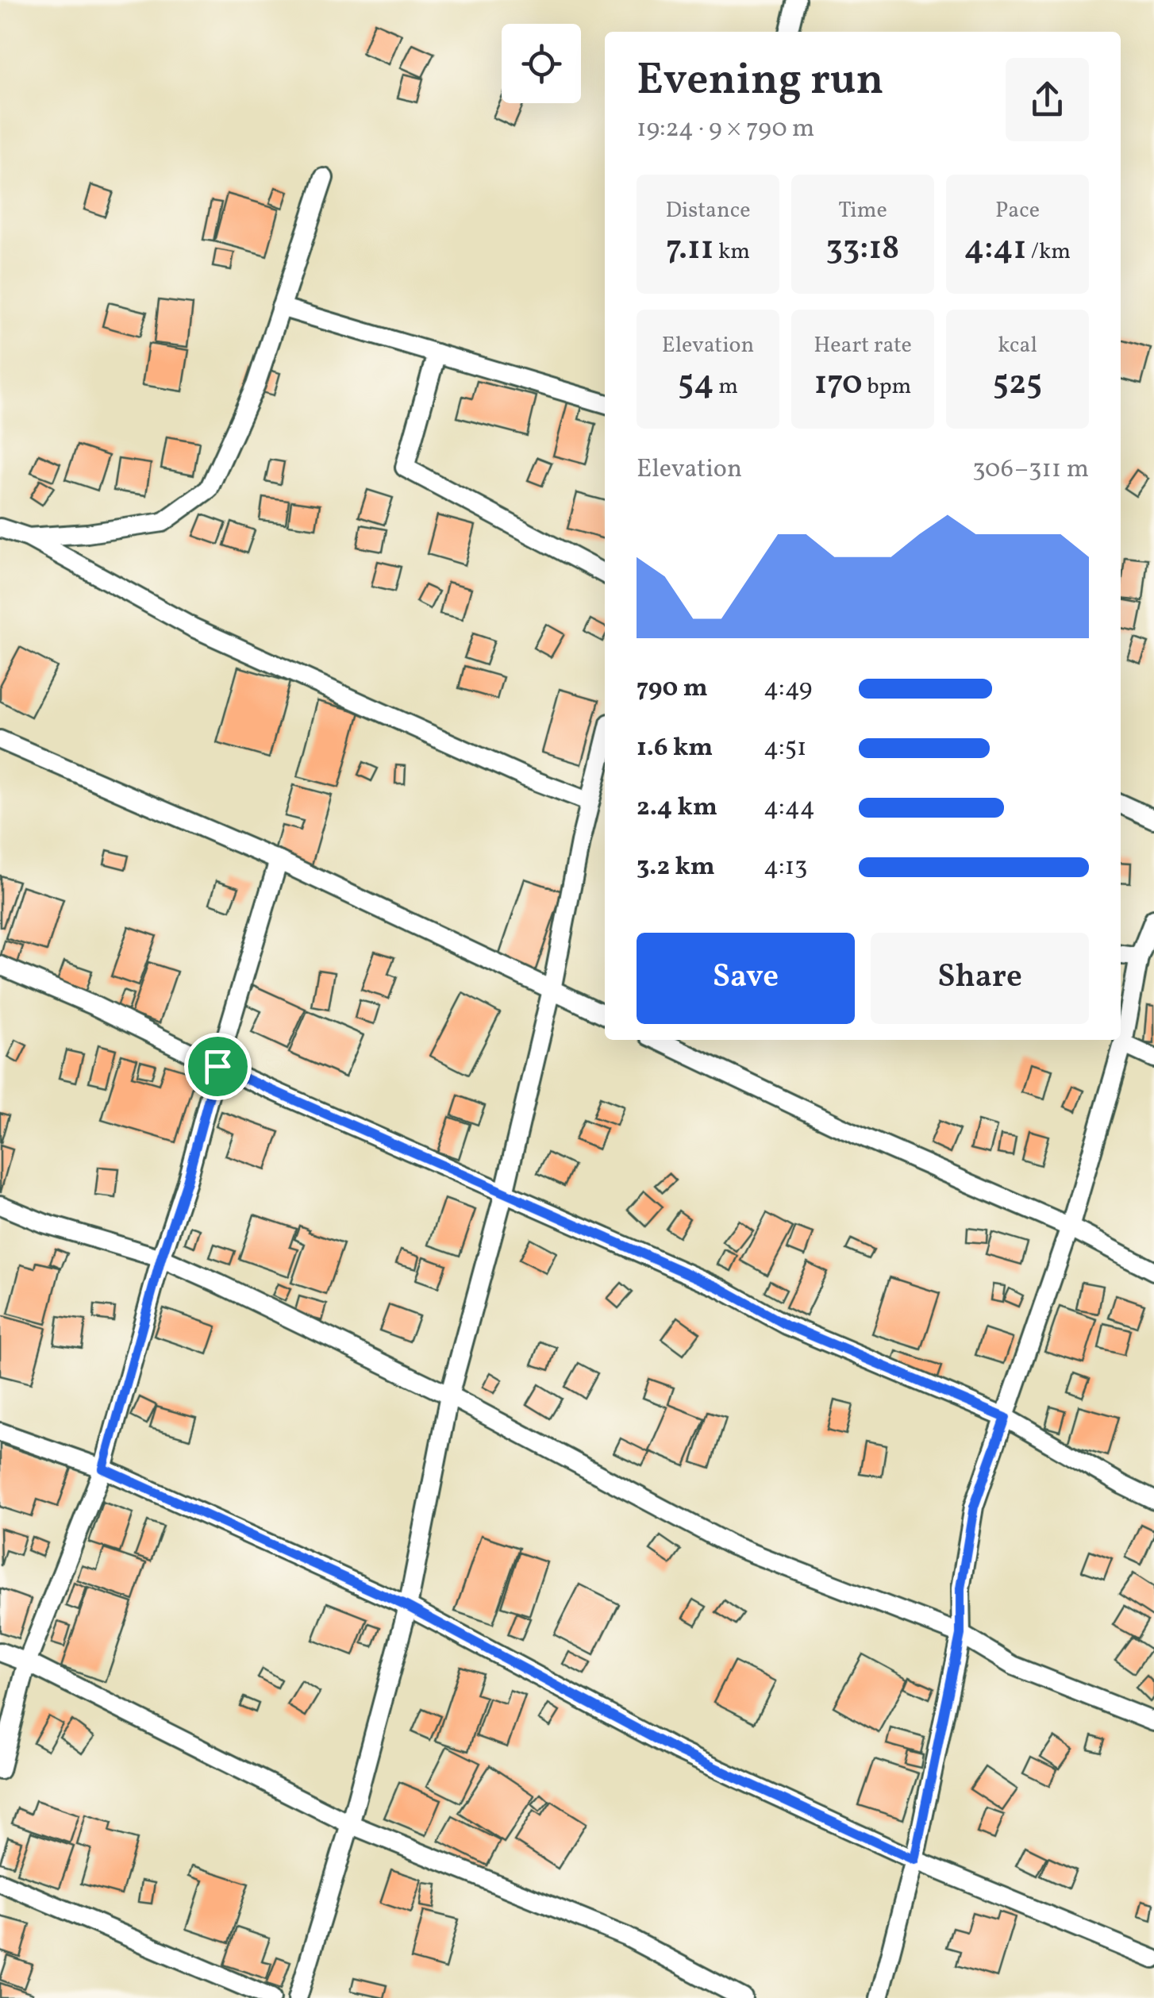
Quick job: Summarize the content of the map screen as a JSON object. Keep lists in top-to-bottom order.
{
  "page": {
    "heading": ["Evening run", "19:24 · 9 × 790 m"],
    "stats": [
      ["Distance", "7.11 km"],
      ["Time", "33:18"],
      ["Pace", "4:41 /km"],
      ["Elevation", "54 m"],
      ["Heart rate", "170 bpm"],
      ["kcal", "525"]
    ],
    "chart": ["Elevation", "306–311 m"],
    "list": [
      {
        "name": "790 m",
        "note": "4:49"
      },
      {
        "name": "1.6 km",
        "note": "4:51"
      },
      {
        "name": "2.4 km",
        "note": "4:44"
      },
      {
        "name": "3.2 km",
        "note": "4:13"
      }
    ],
    "buttons": ["Save", "Share"]
  }
}
